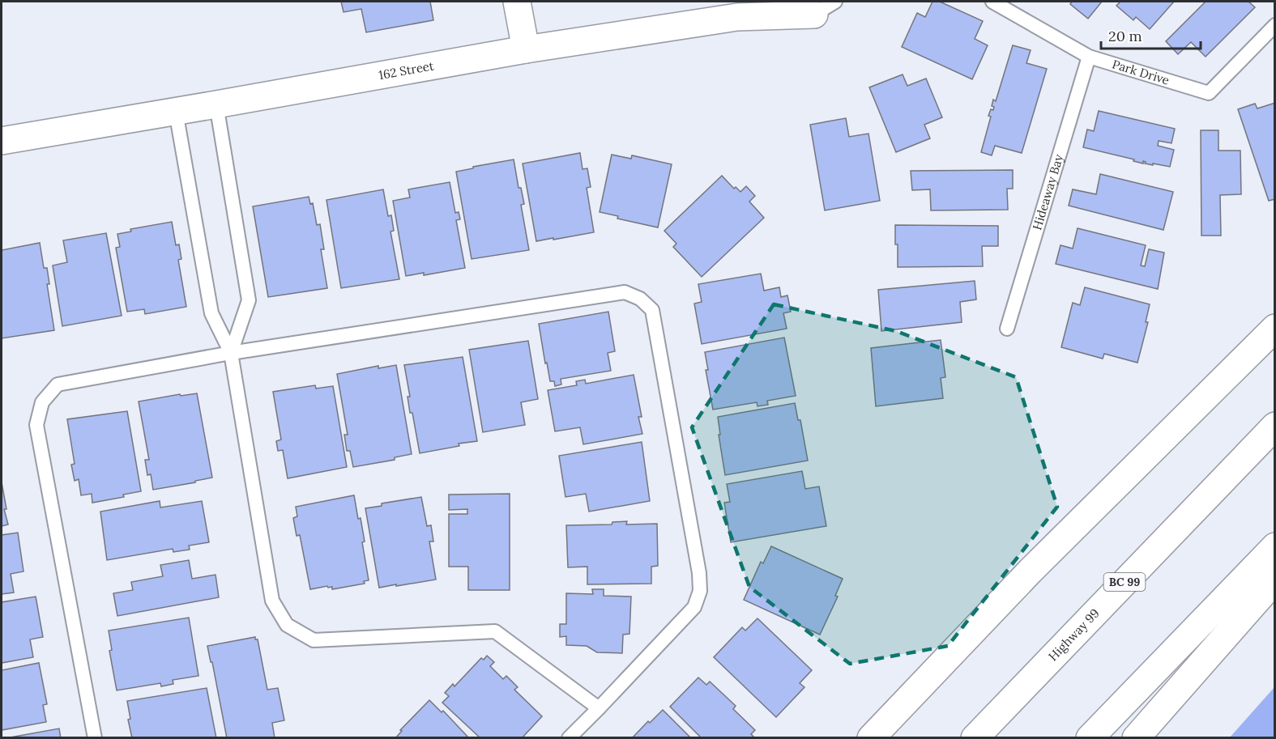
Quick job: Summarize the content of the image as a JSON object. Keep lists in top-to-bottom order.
{
  "streets": {
    "main road": ["162 Street", "BC 99", "Highway 99"],
    "lane": ["Park Drive", "Hideaway Bay"]
  },
  "crossings": [
    ["Park Drive", "Hideaway Bay"]
  ],
  "scale_bar": "20 m"
}
